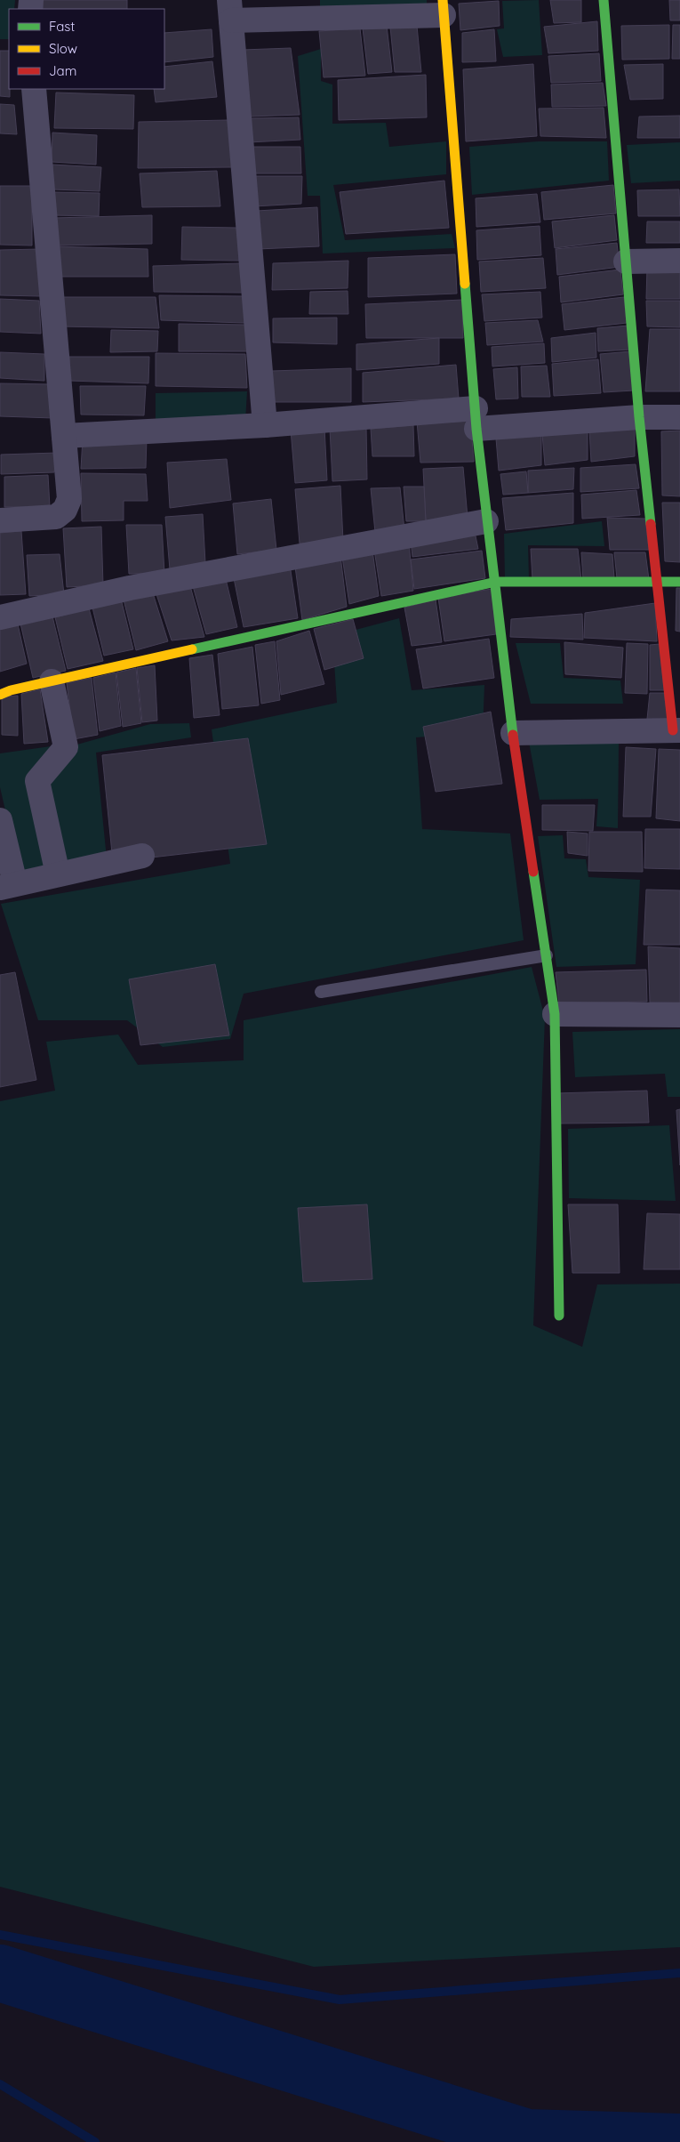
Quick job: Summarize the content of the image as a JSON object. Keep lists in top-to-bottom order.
{
  "legend": ["Fast", "Slow", "Jam"]
}
